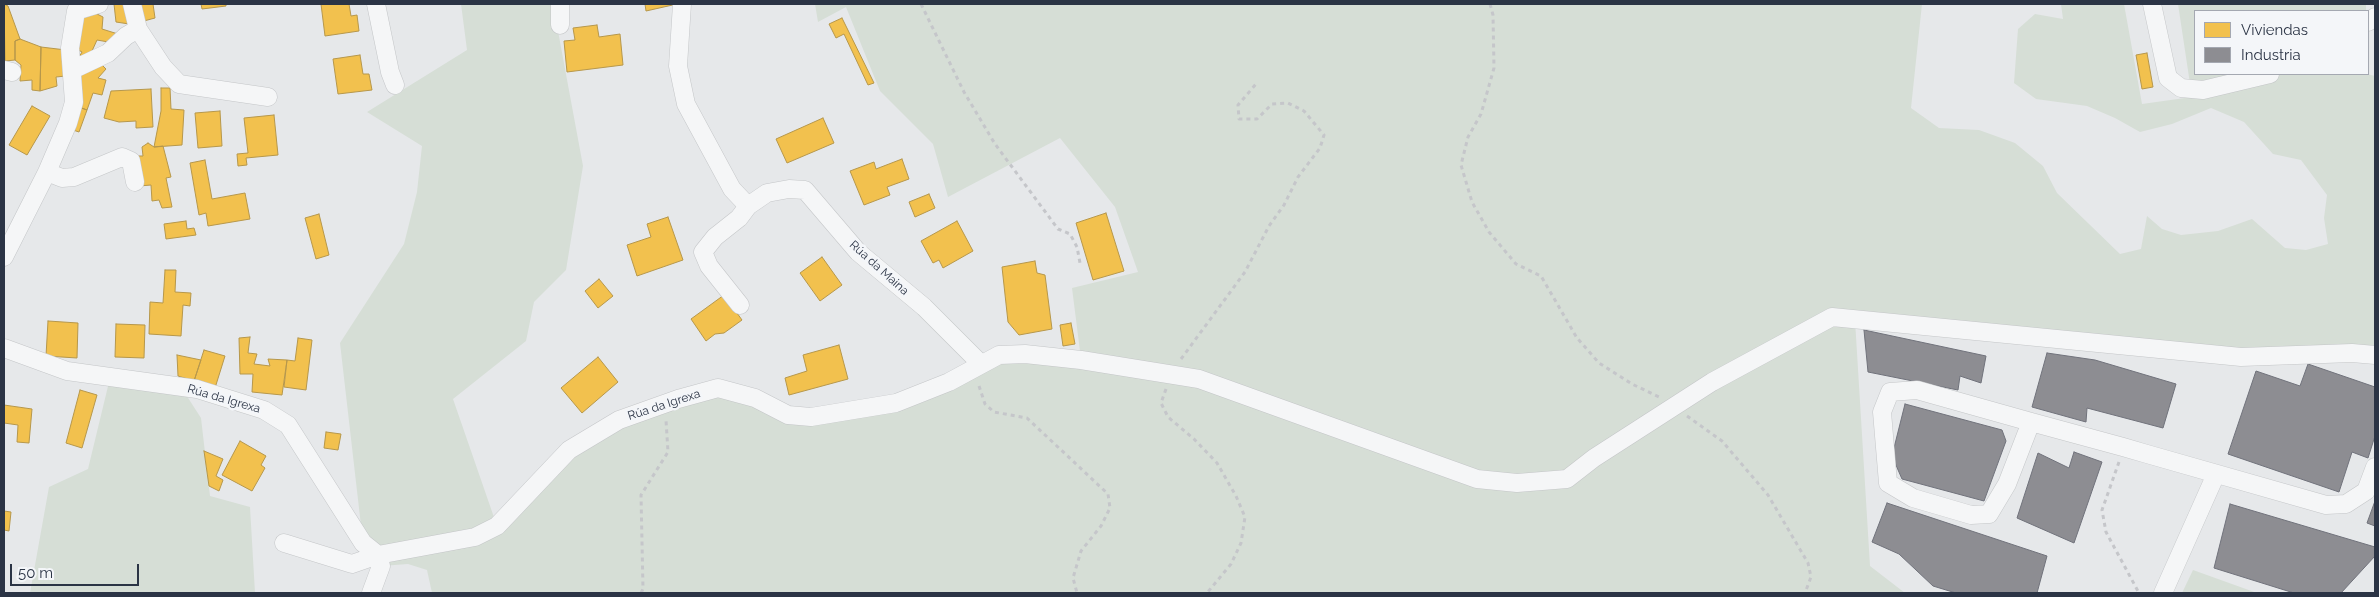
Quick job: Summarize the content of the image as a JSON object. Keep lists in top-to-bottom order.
{
  "streets": {
    "street": ["Rúa da Maina", "Rúa da Igrexa"]
  },
  "crossings": [
    ["Rúa da Maina", "Rúa da Igrexa"]
  ],
  "legend": ["Viviendas", "Industria"],
  "scale_bar": "50 m"
}
